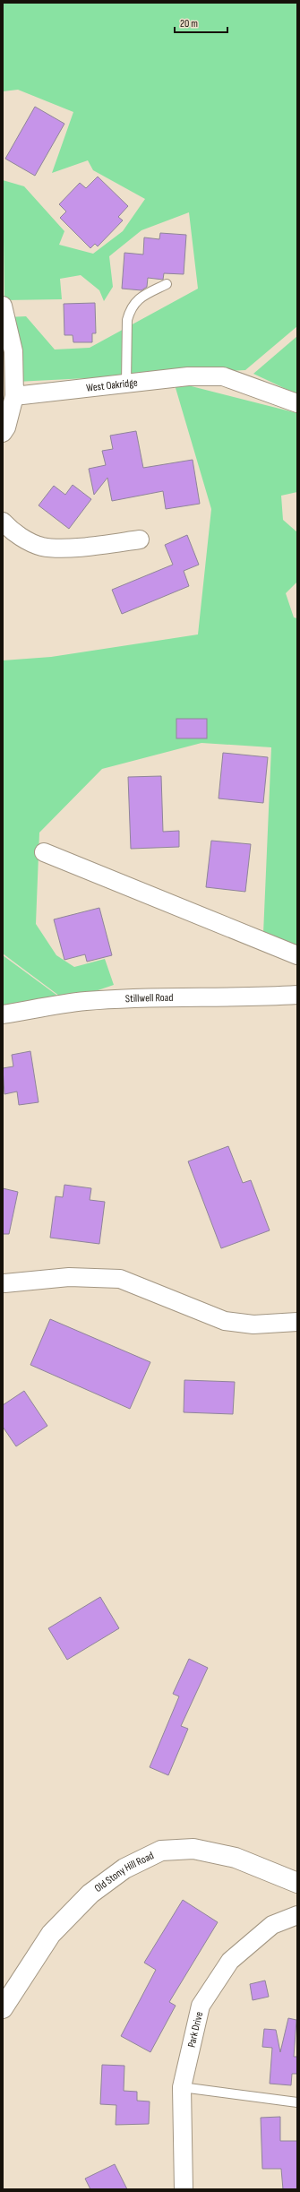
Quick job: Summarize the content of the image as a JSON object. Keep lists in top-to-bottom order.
{
  "streets": {
    "street": [
      "West Oakridge",
      "Stillwell Road",
      "Old Stony Hill Road",
      "Park Drive"
    ]
  },
  "scale_bar": "20 m"
}
